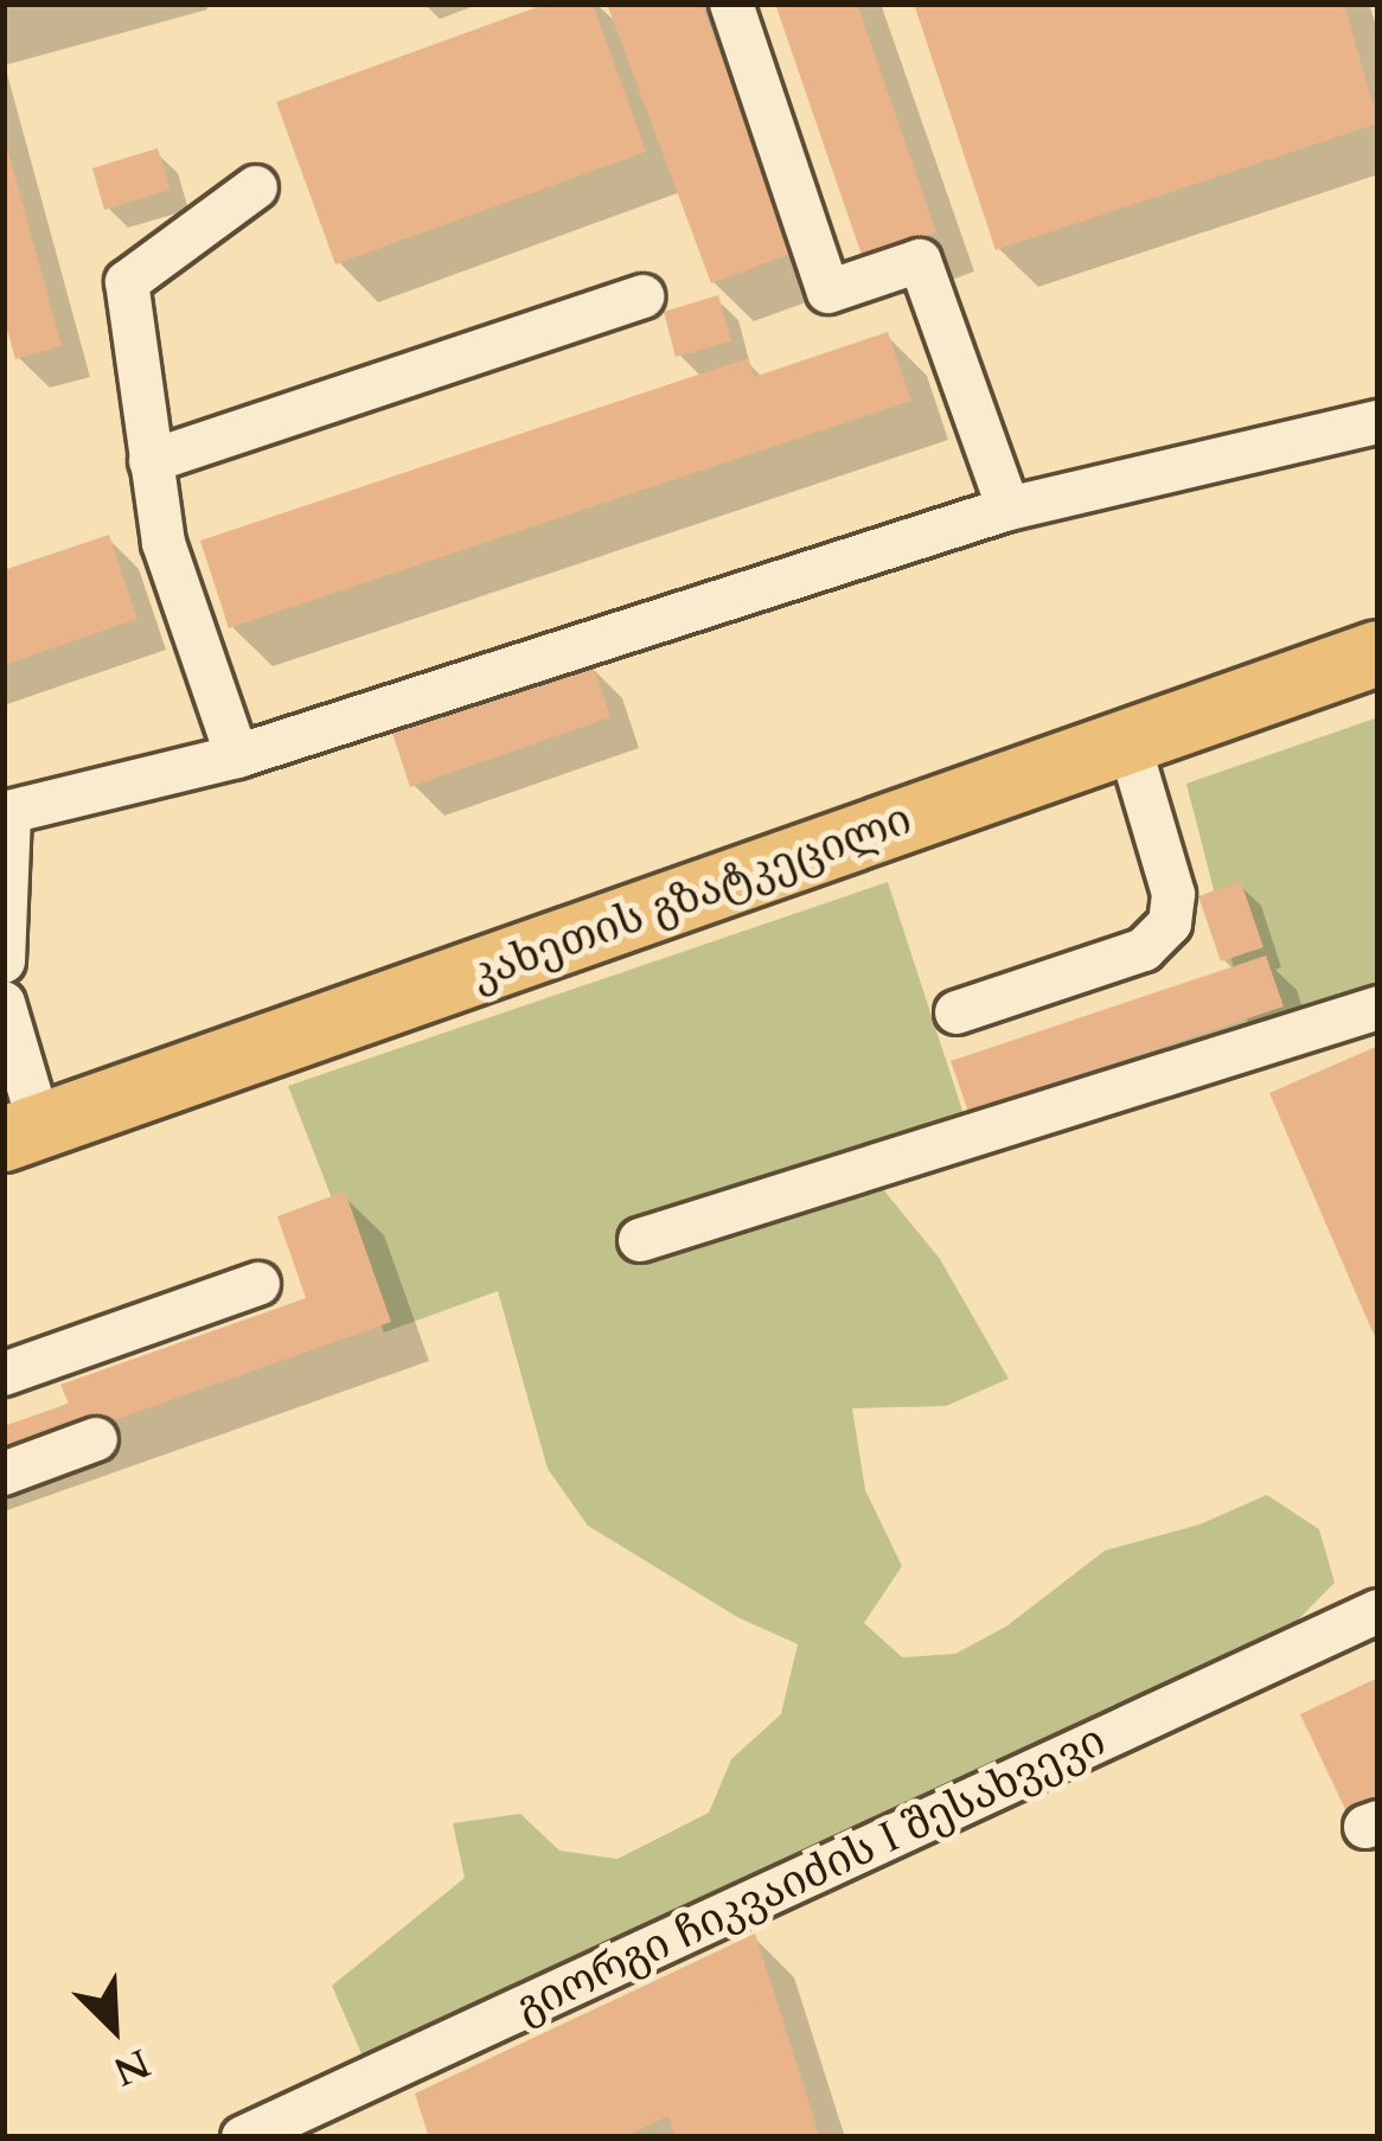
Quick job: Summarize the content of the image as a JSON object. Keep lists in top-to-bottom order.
{
  "streets": {
    "highway": ["კახეთის გზატკეცილი"],
    "street": ["გიორგი ჩიკვაიძის I შესახვევი"]
  },
  "north": "bottom right"
}
